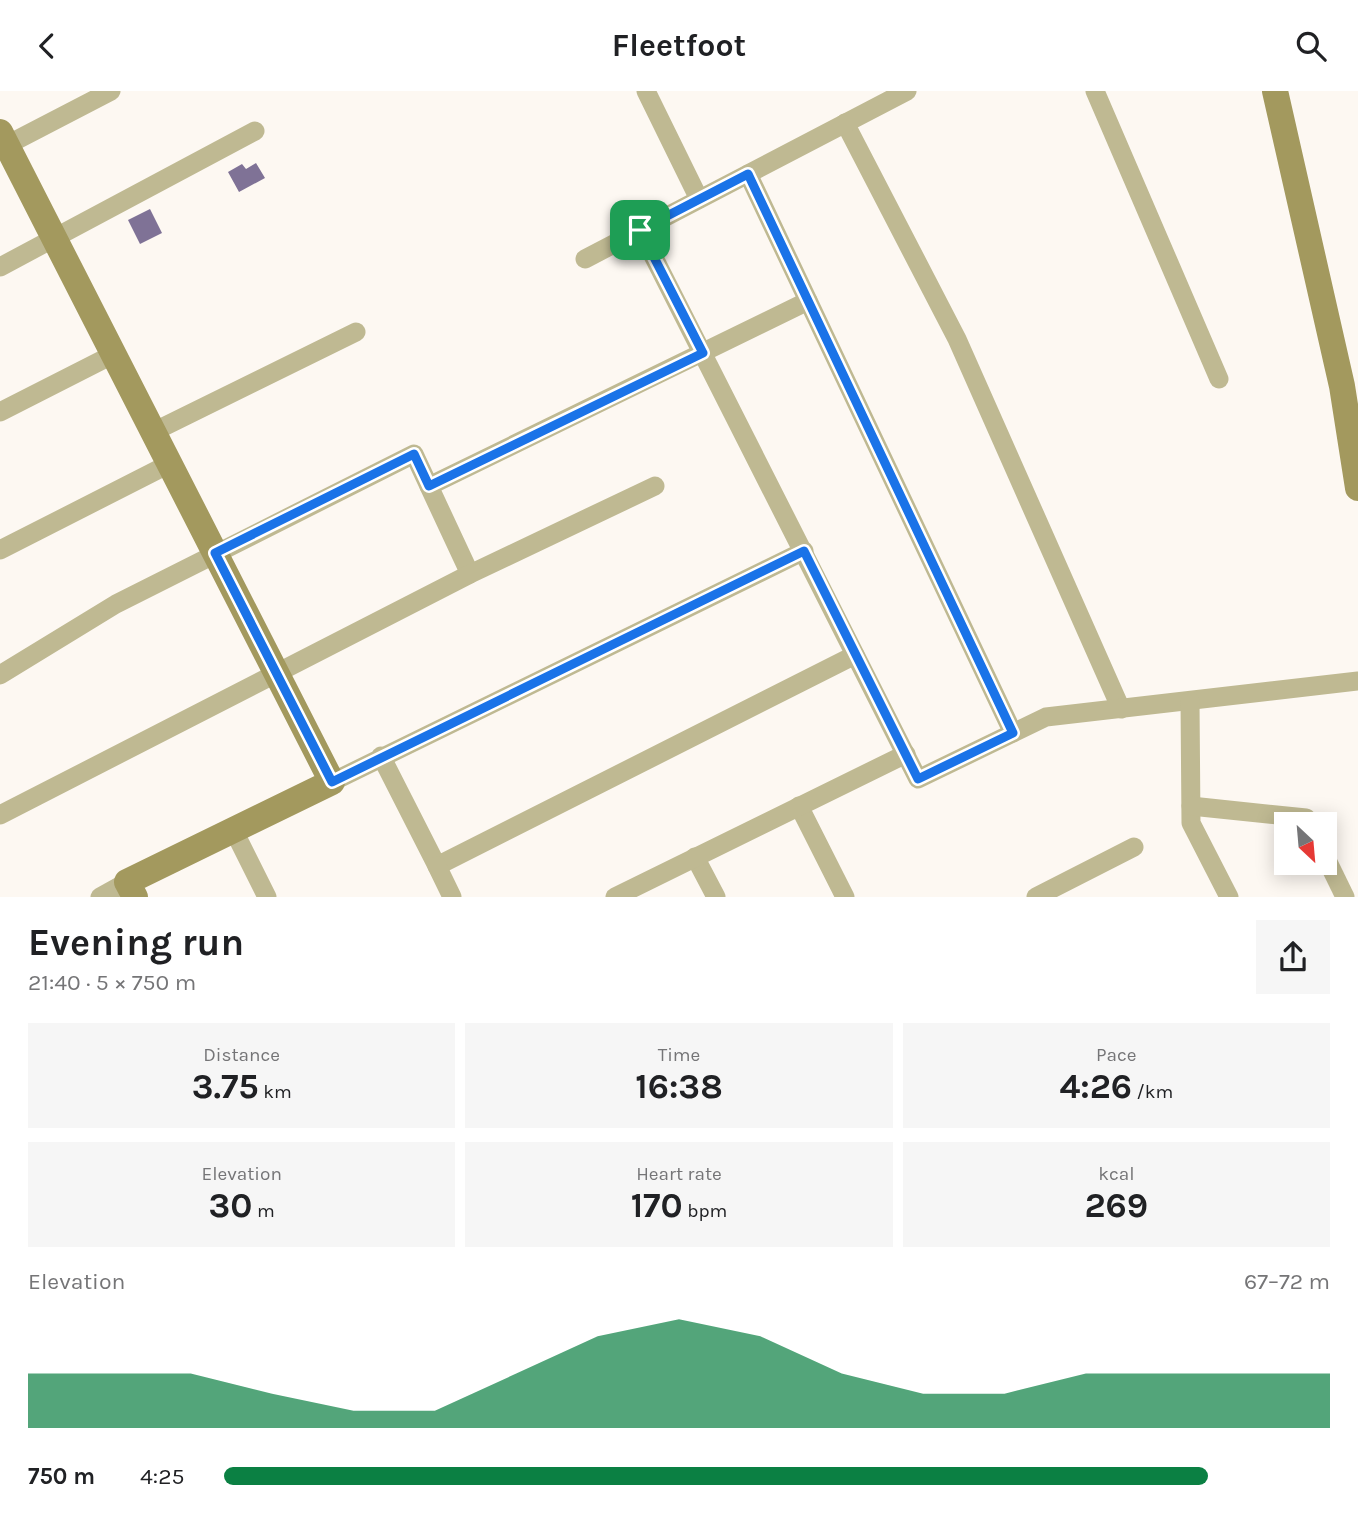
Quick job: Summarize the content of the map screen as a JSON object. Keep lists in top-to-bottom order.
{
  "north": "bottom right",
  "page": {
    "header": "Fleetfoot",
    "heading": ["Evening run", "21:40 · 5 × 750 m"],
    "stats": [
      ["Distance", "3.75 km"],
      ["Time", "16:38"],
      ["Pace", "4:26 /km"],
      ["Elevation", "30 m"],
      ["Heart rate", "170 bpm"],
      ["kcal", "269"]
    ],
    "chart": ["Elevation", "67–72 m"],
    "list": [
      {
        "name": "750 m",
        "note": "4:25"
      }
    ]
  }
}
